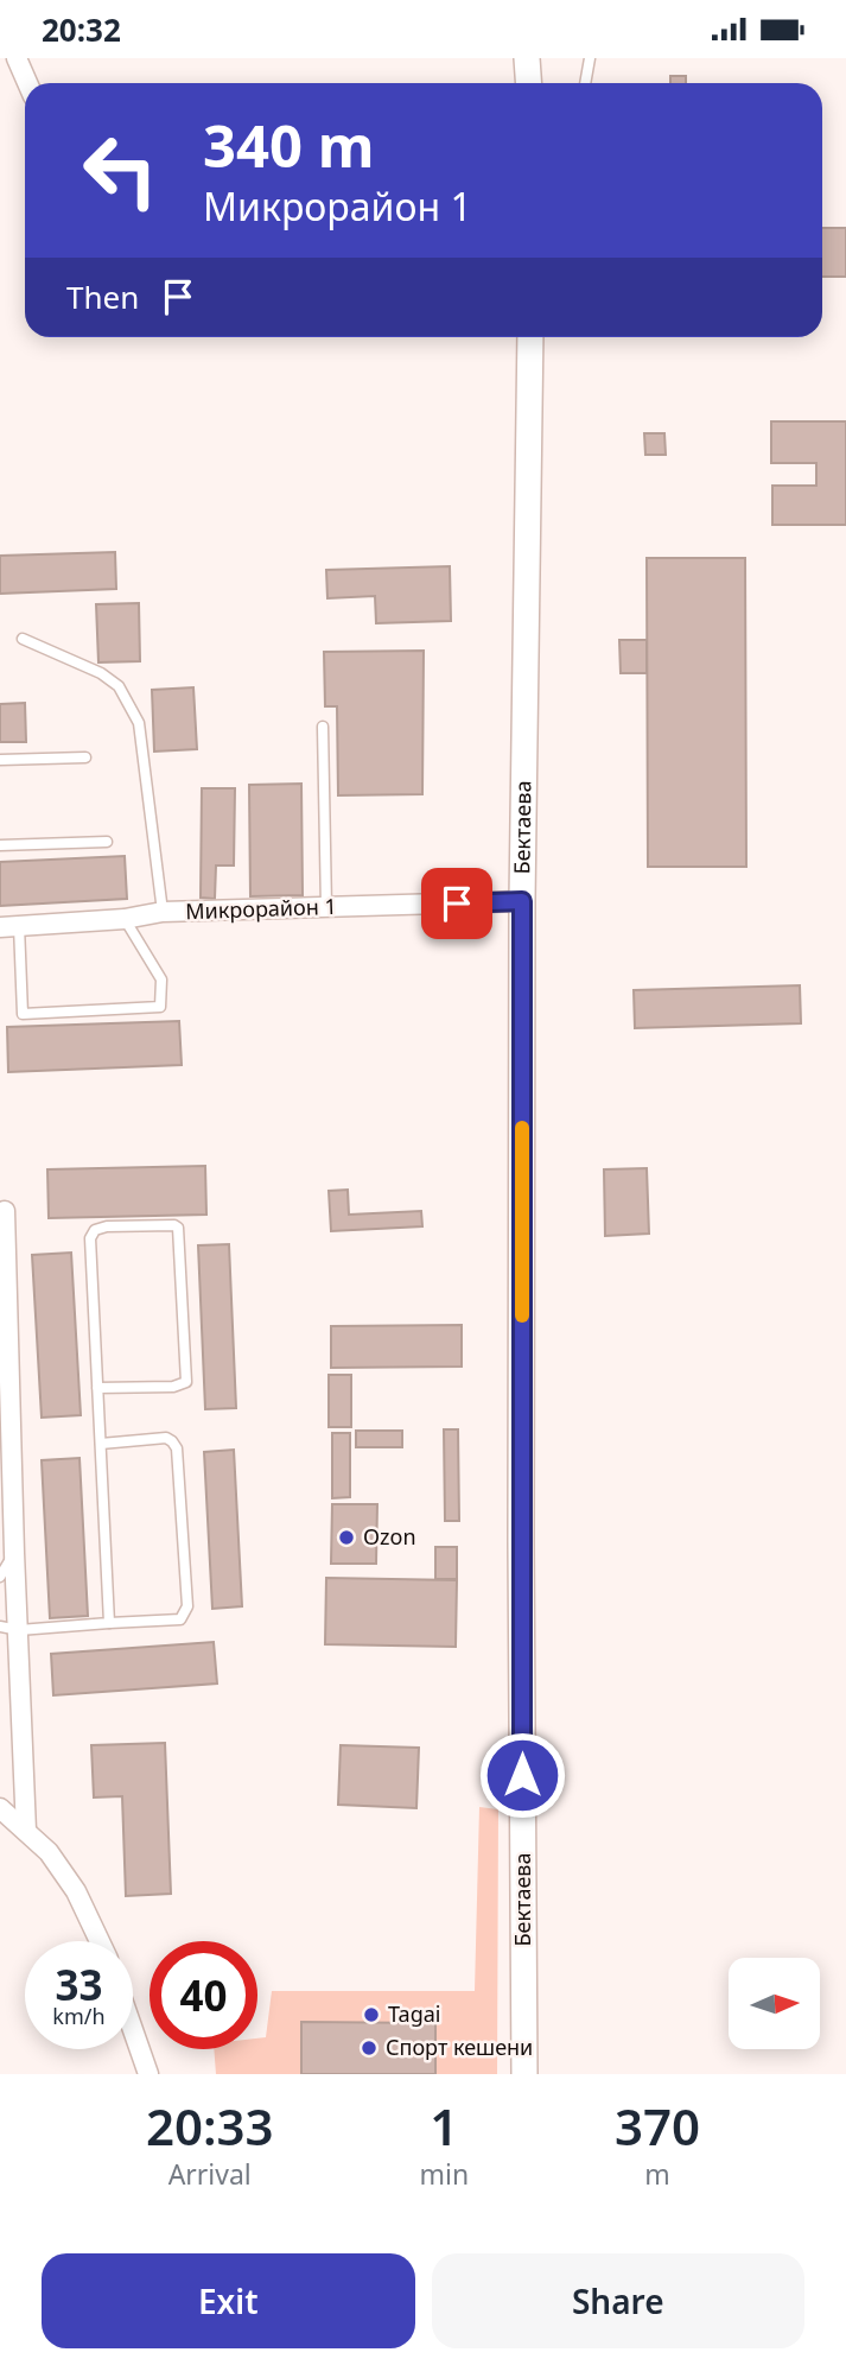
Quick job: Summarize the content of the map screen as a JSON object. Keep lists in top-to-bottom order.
{
  "streets": {
    "street": ["Бектаева", "Микрорайон 1"]
  },
  "crossings": [
    ["Бектаева", "Микрорайон 1"]
  ],
  "places": ["Ozon", "Tagai", "Спорт кешени"],
  "north": "right",
  "page": {
    "status": "20:32",
    "turn": ["340 m", "Микрорайон 1"],
    "then": "Then",
    "speed": "33 km/h",
    "limit": "40",
    "eta": [
      "20:33",
      "Arrival",
      "1",
      "min",
      "370",
      "m"
    ],
    "buttons": ["Exit", "Share"]
  }
}
